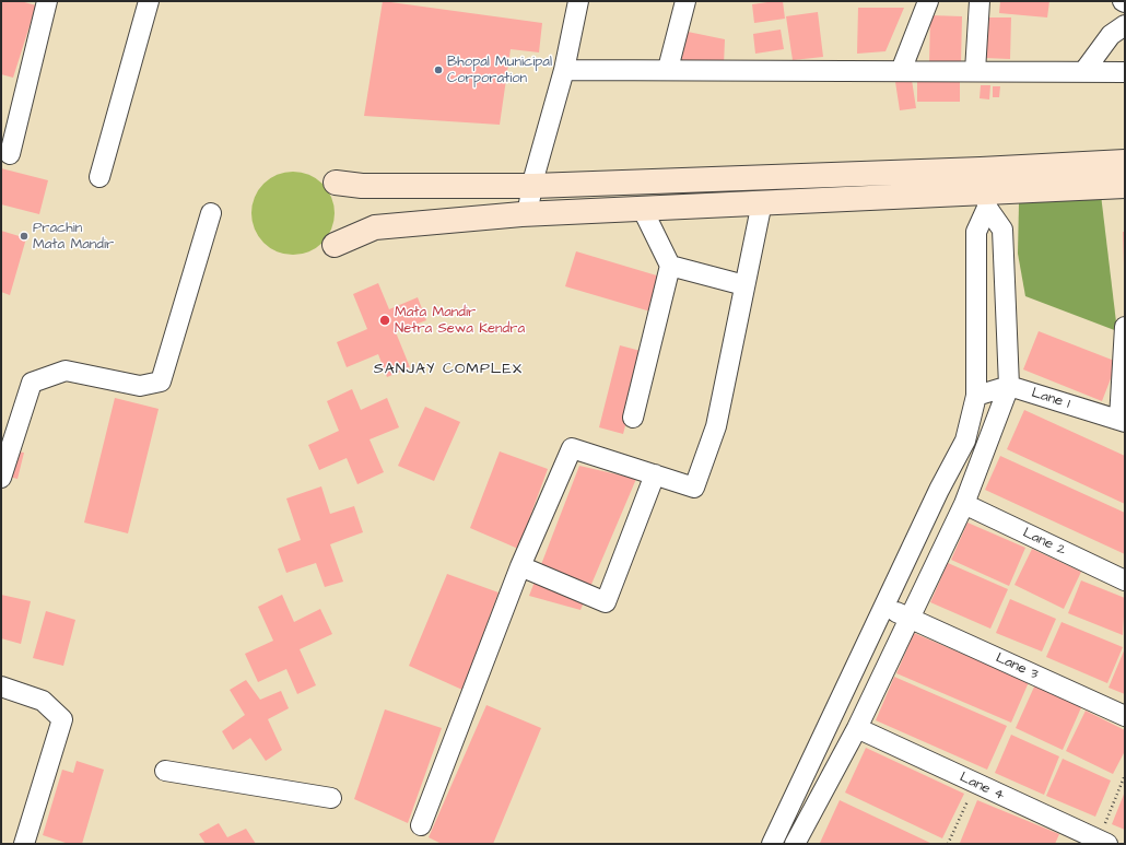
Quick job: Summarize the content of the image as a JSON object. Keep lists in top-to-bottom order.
{
  "streets": {
    "street": [
      "Lane 1",
      "Lane 2",
      "Lane 3",
      "Lane 4"
    ]
  },
  "districts": ["SANJAY COMPLEX"],
  "places": ["Bhopal Municipal Corporation", "Prachin Mata Mandir", "Mata Mandir Netra Sewa Kendra"]
}
